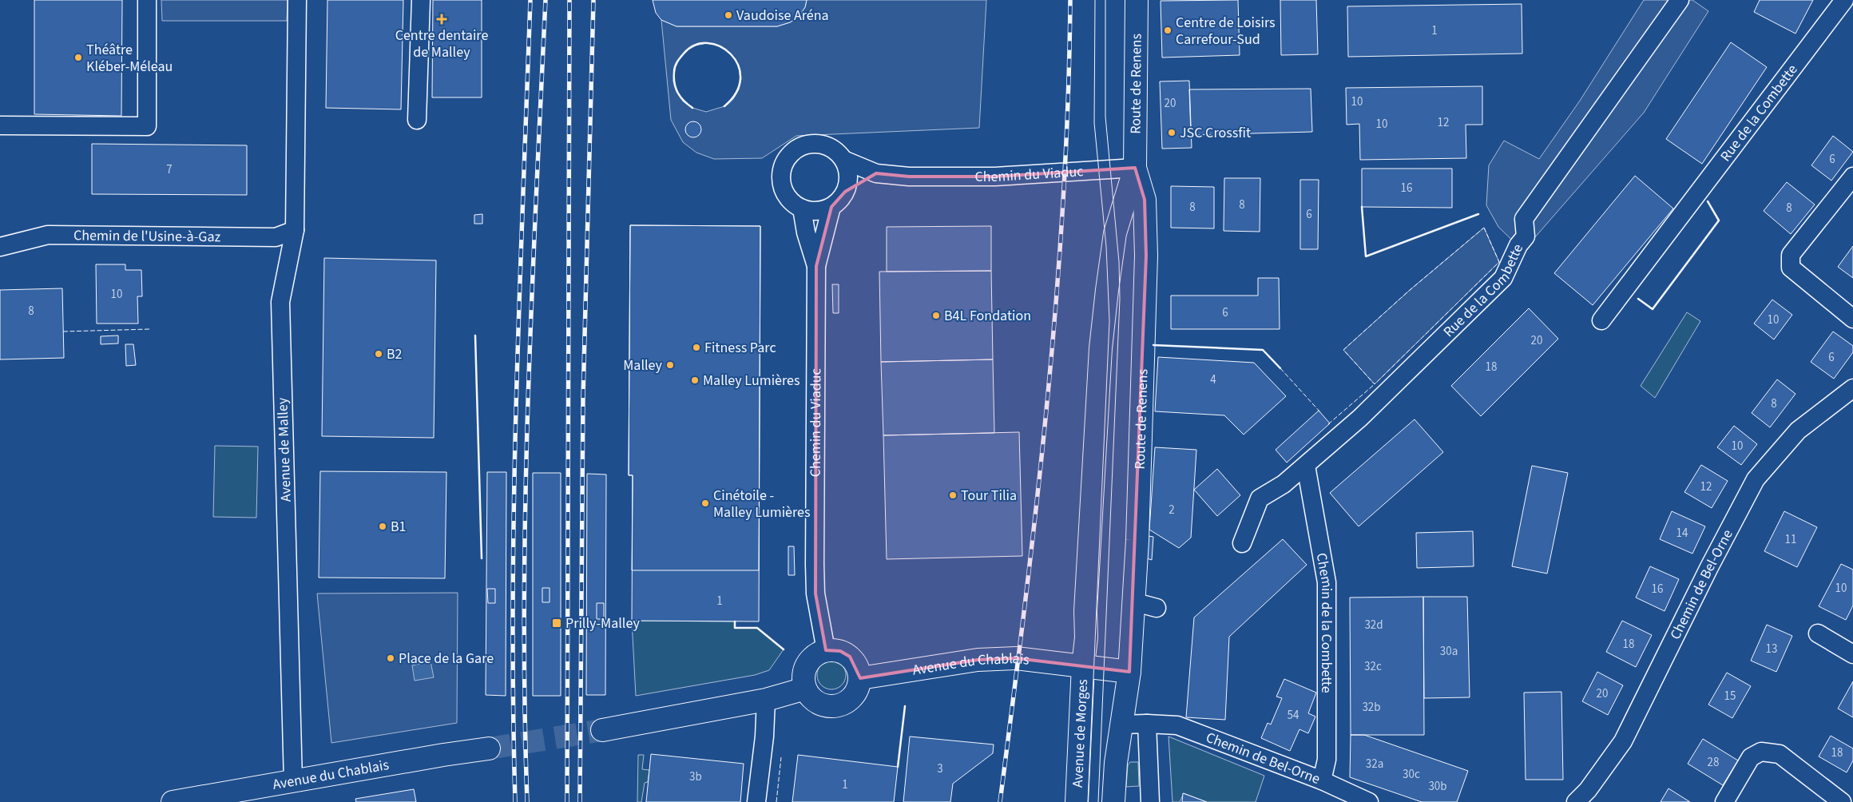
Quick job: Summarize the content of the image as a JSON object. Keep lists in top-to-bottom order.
{
  "streets": {
    "main road": ["Route de Renens", "Avenue du Chablais", "Avenue de Morges"],
    "street": [
      "Rue de la Combette",
      "Chemin du Viaduc",
      "Chemin de l'Usine-à-Gaz",
      "Avenue de Malley",
      "Chemin de Bel-Orne",
      "Chemin de la Combette"
    ]
  },
  "crossings": [
    ["Route de Renens", "Chemin du Viaduc"],
    ["Route de Renens", "Avenue du Chablais"],
    ["Route de Renens", "Avenue de Morges"],
    ["Rue de la Combette", "Chemin de la Combette"],
    ["Chemin du Viaduc", "Avenue du Chablais"],
    ["Chemin de l'Usine-à-Gaz", "Avenue de Malley"],
    ["Avenue de Malley", "Avenue du Chablais"],
    ["Chemin de Bel-Orne", "Chemin de la Combette"],
    ["Avenue du Chablais", "Avenue de Morges"]
  ],
  "places": {
    "other": [
      "Vaudoise Aréna",
      "Centre de Loisirs Carrefour-Sud",
      "Théâtre Kléber-Méleau",
      "JSC Crossfit",
      "B4L Fondation",
      "Fitness Parc",
      "B2",
      "Malley",
      "Malley Lumières",
      "Tour Tilia",
      "Cinétoile - Malley Lumières",
      "B1",
      "Place de la Gare"
    ],
    "health": ["Centre dentaire de Malley"],
    "transit": ["Prilly-Malley"]
  },
  "house_numbers": [
    "1",
    "10",
    "20",
    "12",
    "10",
    "6",
    "7",
    "16",
    "8",
    "8",
    "8",
    "6",
    "10",
    "8",
    "6",
    "10",
    "20",
    "6",
    "18",
    "4",
    "8",
    "10",
    "12",
    "2",
    "14",
    "11",
    "10",
    "16",
    "1",
    "32d",
    "18",
    "13",
    "30a",
    "32c",
    "20",
    "15",
    "32b",
    "54",
    "18",
    "28",
    "32a",
    "3",
    "30c",
    "3b",
    "1",
    "30b"
  ]
}
